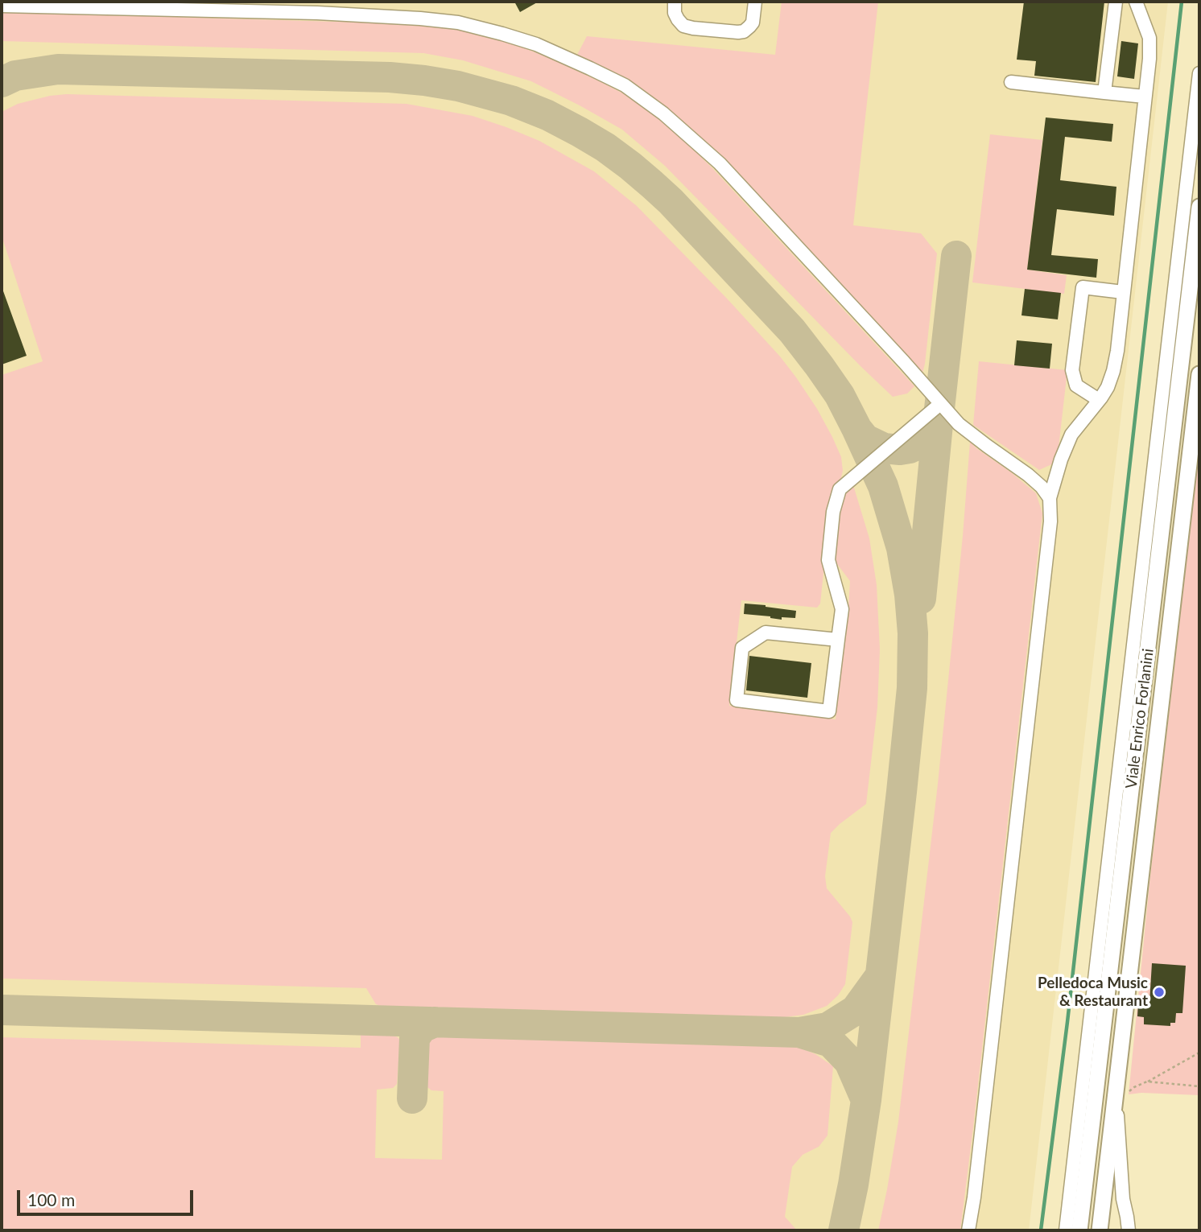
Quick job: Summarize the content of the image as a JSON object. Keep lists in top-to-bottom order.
{
  "streets": {
    "main road": ["Viale Enrico Forlanini"]
  },
  "places": ["Pelledoca Music & Restaurant"],
  "scale_bar": "100 m"
}
